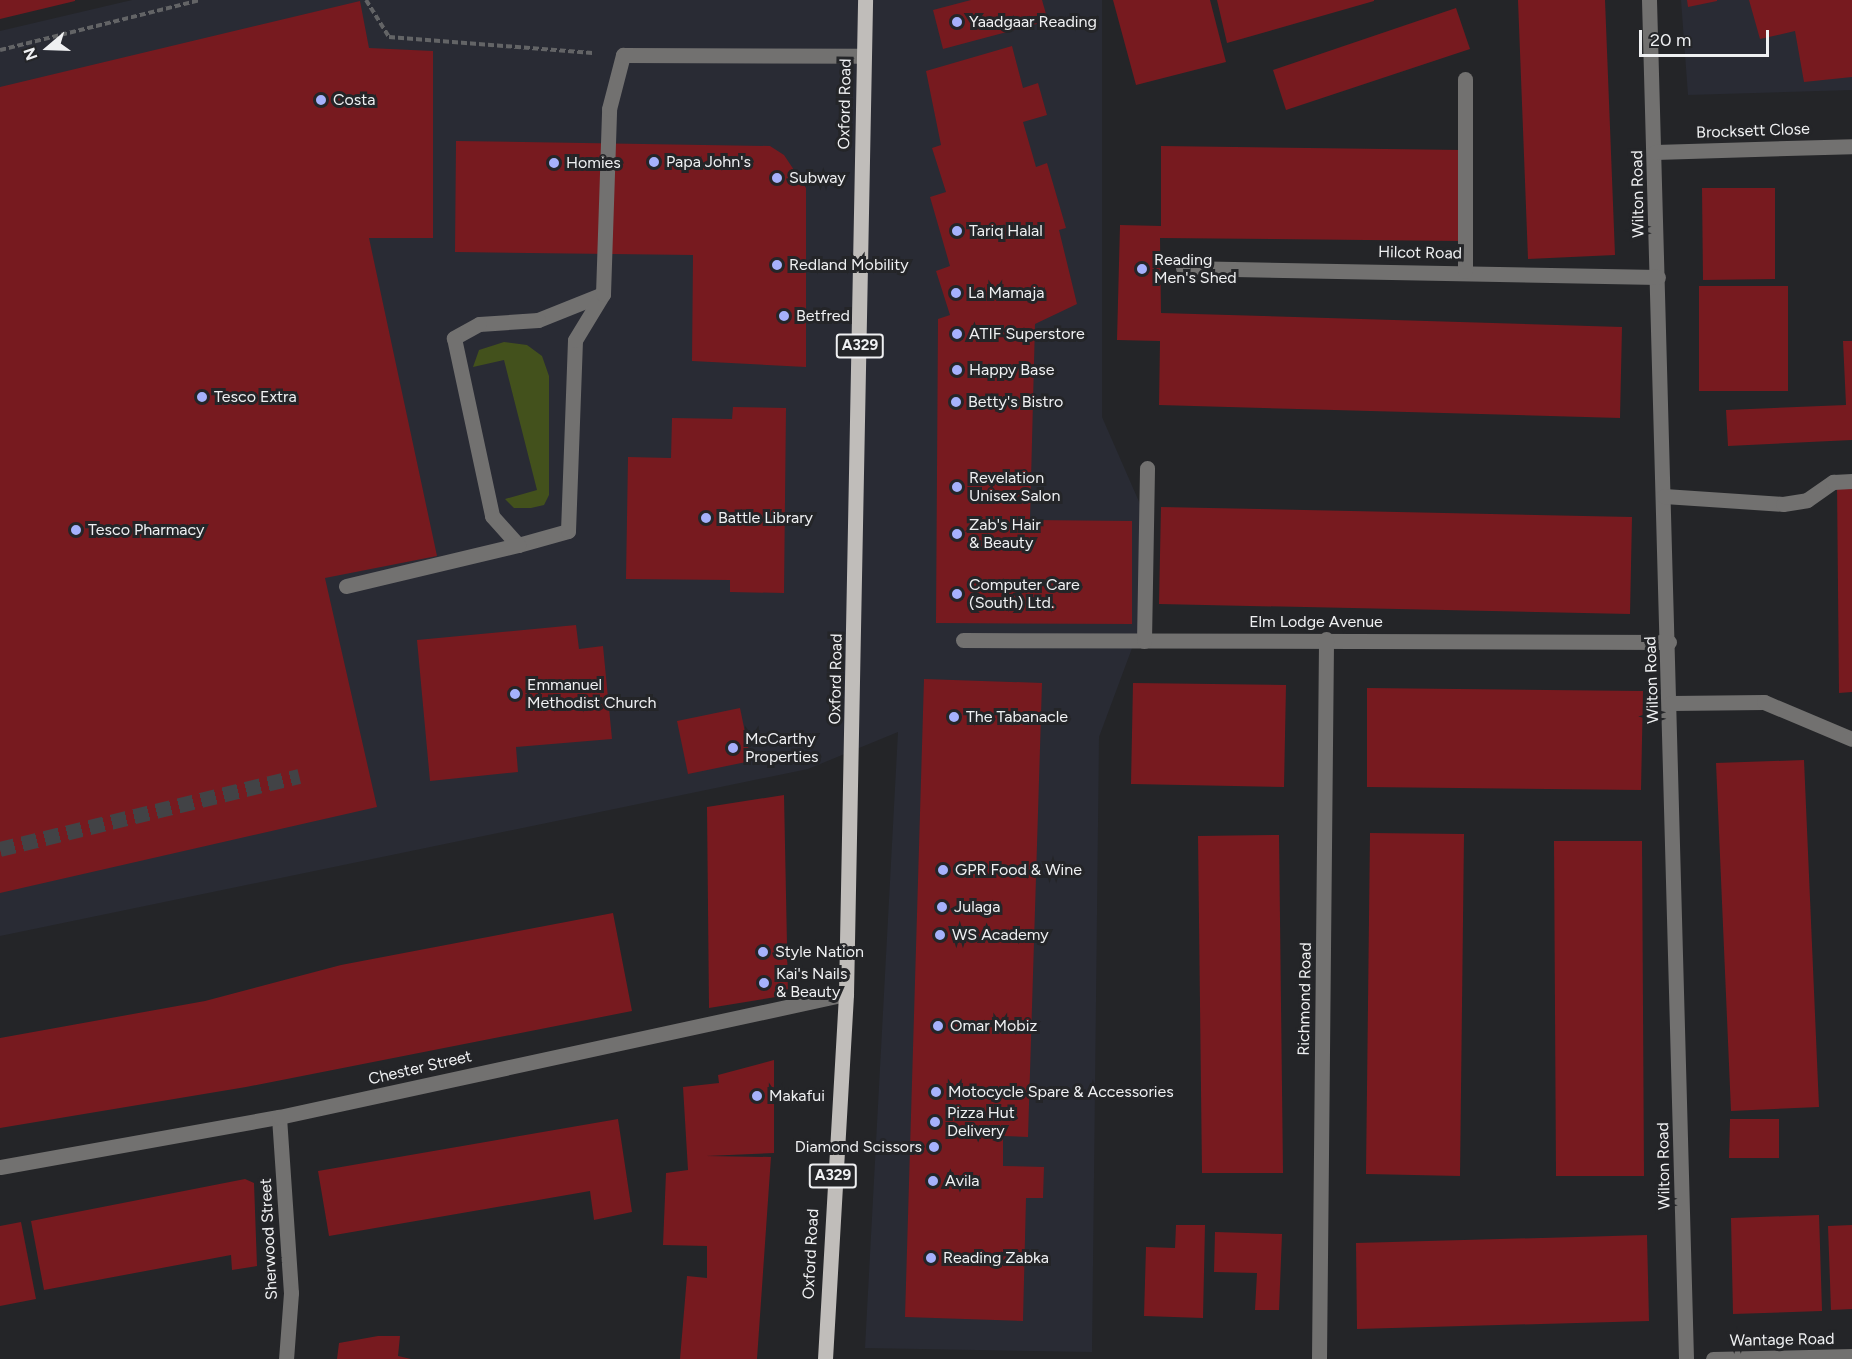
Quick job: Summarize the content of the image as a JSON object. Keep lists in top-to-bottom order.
{
  "streets": {
    "main road": ["Oxford Road", "A329"],
    "street": [
      "Brocksett Close",
      "Wilton Road",
      "Hilcot Road",
      "Elm Lodge Avenue",
      "Richmond Road",
      "Chester Street",
      "Sherwood Street",
      "Wantage Road"
    ]
  },
  "crossings": [
    ["Oxford Road", "Chester Street"],
    ["Brocksett Close", "Wilton Road"],
    ["Wilton Road", "Hilcot Road"],
    ["Wilton Road", "Elm Lodge Avenue"],
    ["Elm Lodge Avenue", "Richmond Road"],
    ["Chester Street", "Sherwood Street"]
  ],
  "places": [
    "Yaadgaar Reading",
    "Costa",
    "Papa John's",
    "Homies",
    "Subway",
    "Tariq Halal",
    "Redland Mobility",
    "Reading Men's Shed",
    "La Mamaja",
    "Betfred",
    "ATIF Superstore",
    "Happy Base",
    "Tesco Extra",
    "Betty's Bistro",
    "Revelation Unisex Salon",
    "Battle Library",
    "Tesco Pharmacy",
    "Zab's Hair & Beauty",
    "Computer Care (South) Ltd.",
    "Emmanuel Methodist Church",
    "The Tabanacle",
    "McCarthy Properties",
    "GPR Food & Wine",
    "Julaga",
    "WS Academy",
    "Style Nation",
    "Kai's Nails & Beauty",
    "Omar Mobiz",
    "Motocycle Spare & Accessories",
    "Makafui",
    "Pizza Hut Delivery",
    "Diamond Scissors",
    "Avila",
    "Reading Zabka"
  ],
  "scale_bar": "20 m",
  "north": "left"
}
